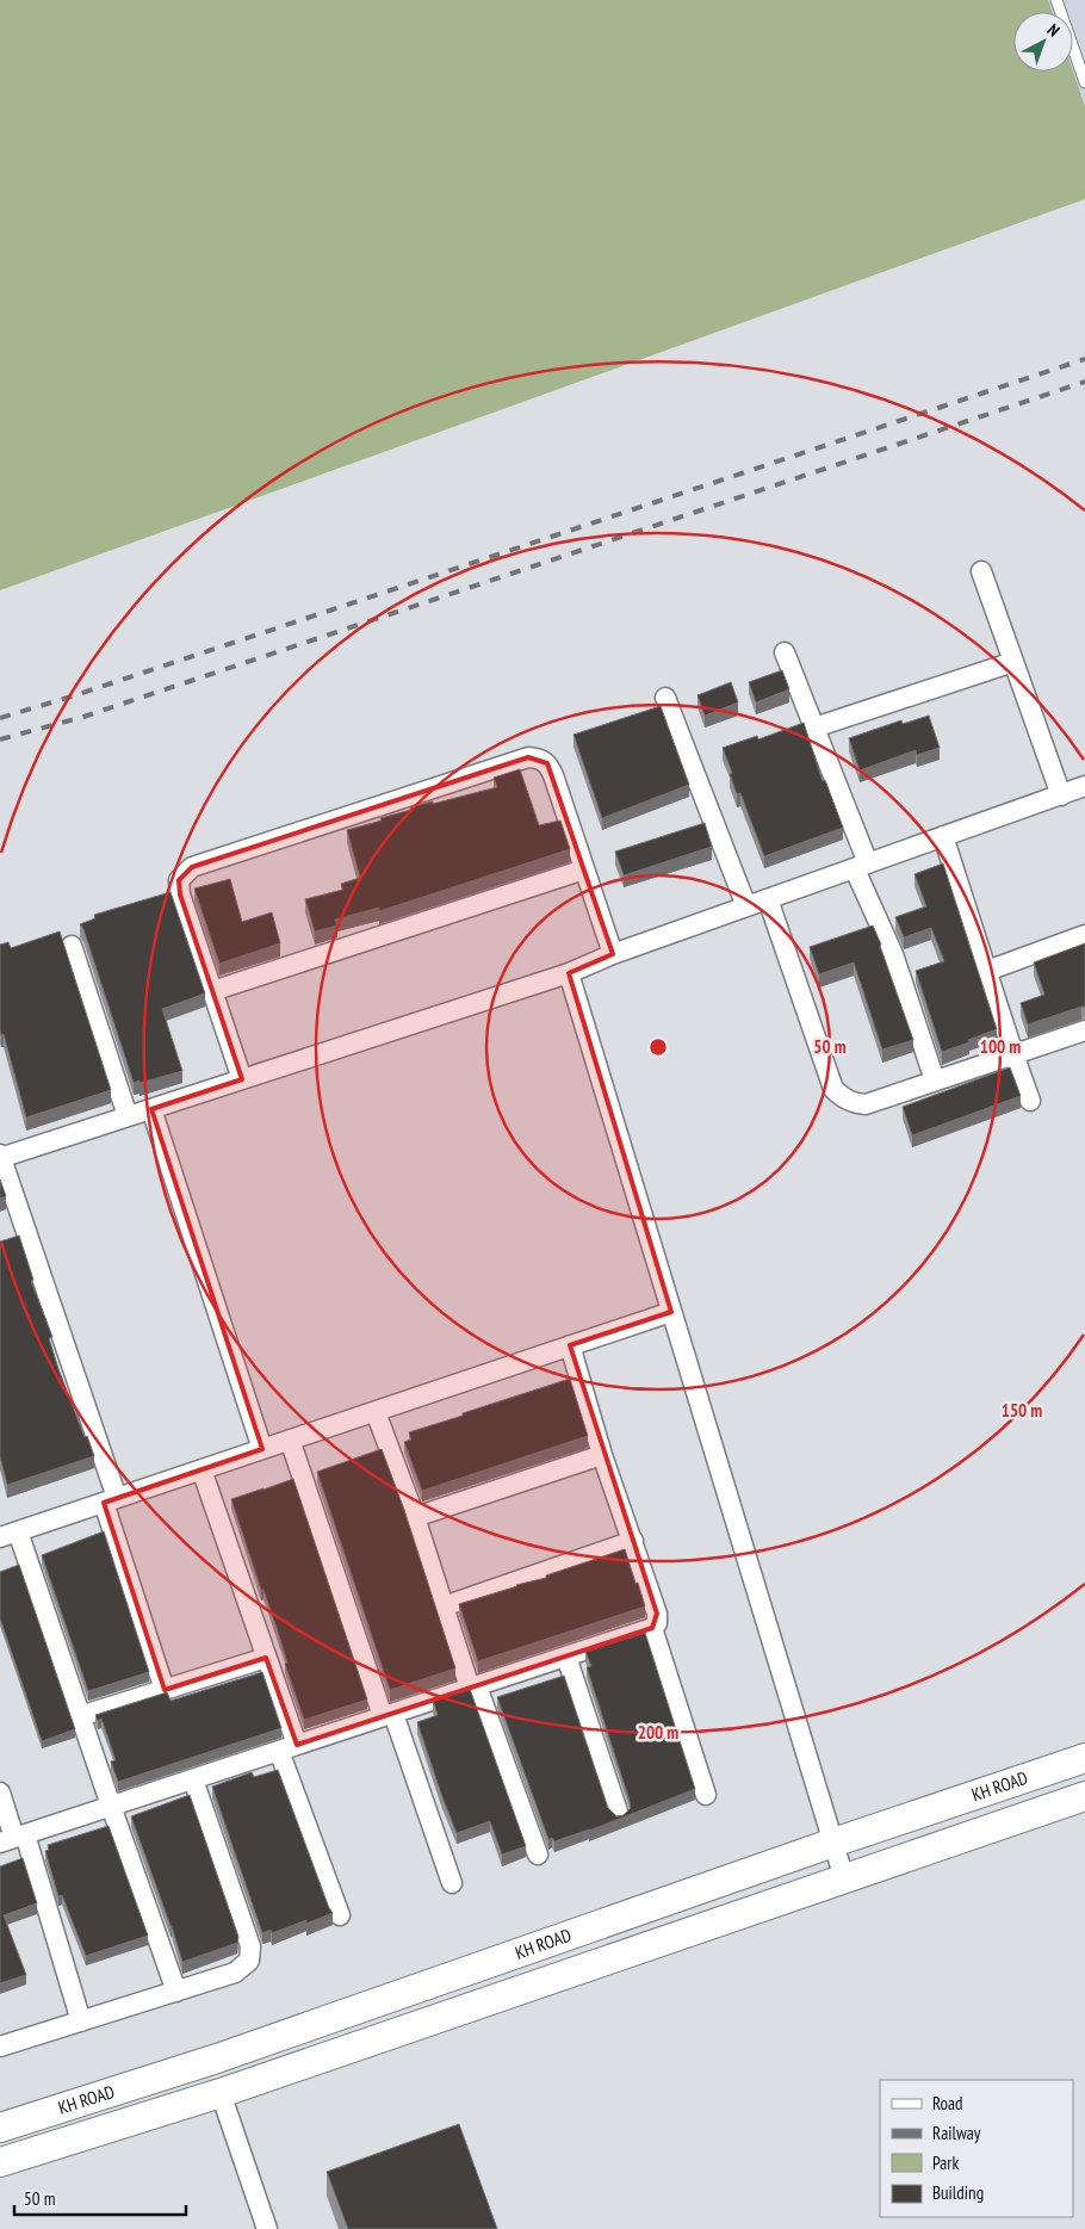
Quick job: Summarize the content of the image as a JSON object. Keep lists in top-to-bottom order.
{
  "streets": {
    "main road": ["KH ROAD"]
  },
  "legend": [
    "Road",
    "Railway",
    "Park",
    "Building"
  ],
  "scale_bar": "50 m",
  "north": "top right",
  "rings": [
    "50 m",
    "100 m",
    "150 m",
    "200 m"
  ]
}
